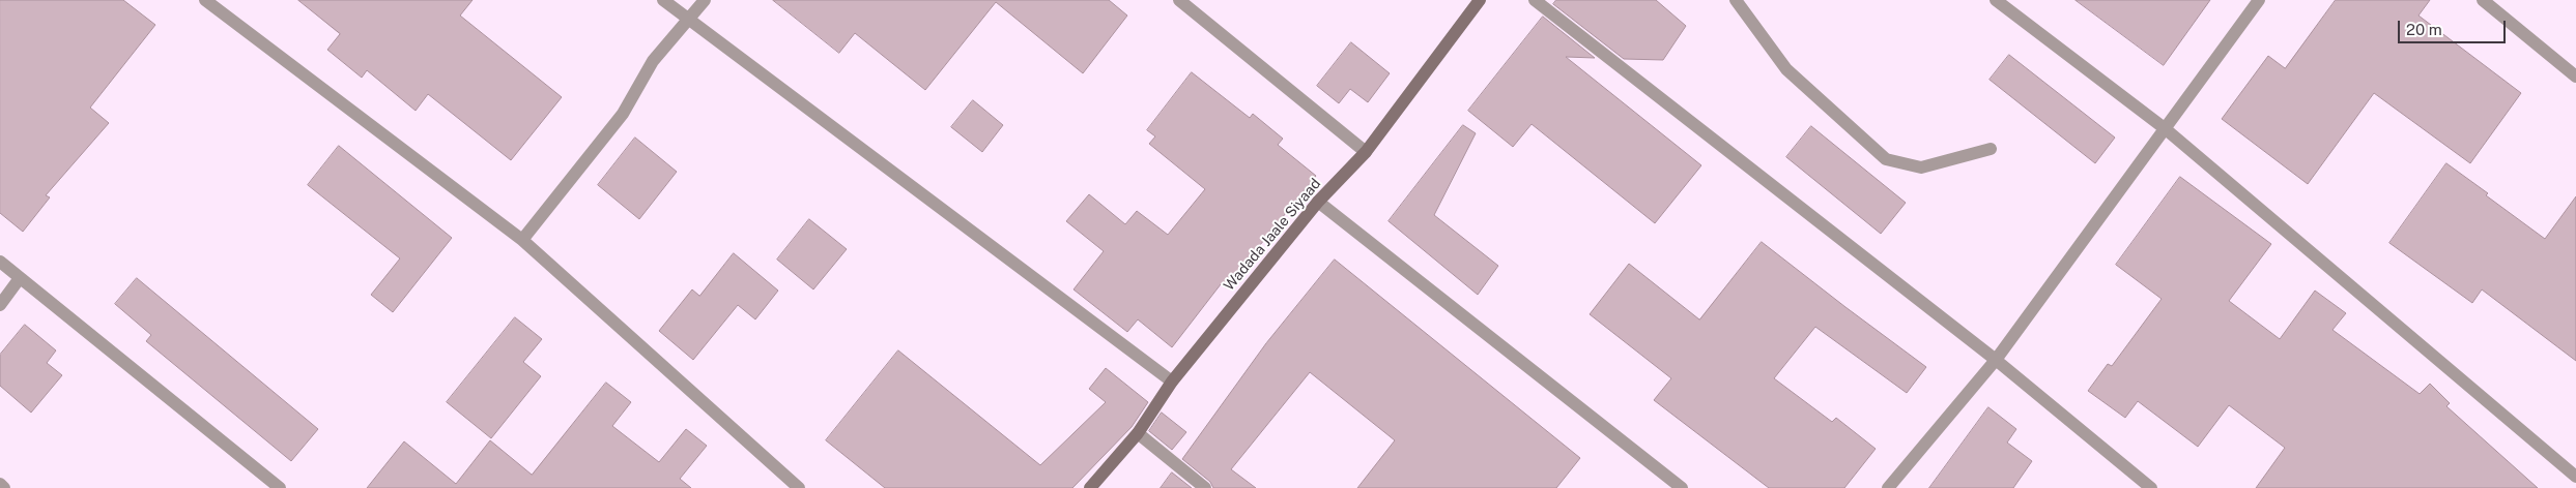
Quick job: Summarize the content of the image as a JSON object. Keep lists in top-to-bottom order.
{
  "streets": {
    "main road": ["Wadada Jaale Siyaad"]
  },
  "scale_bar": "20 m"
}
